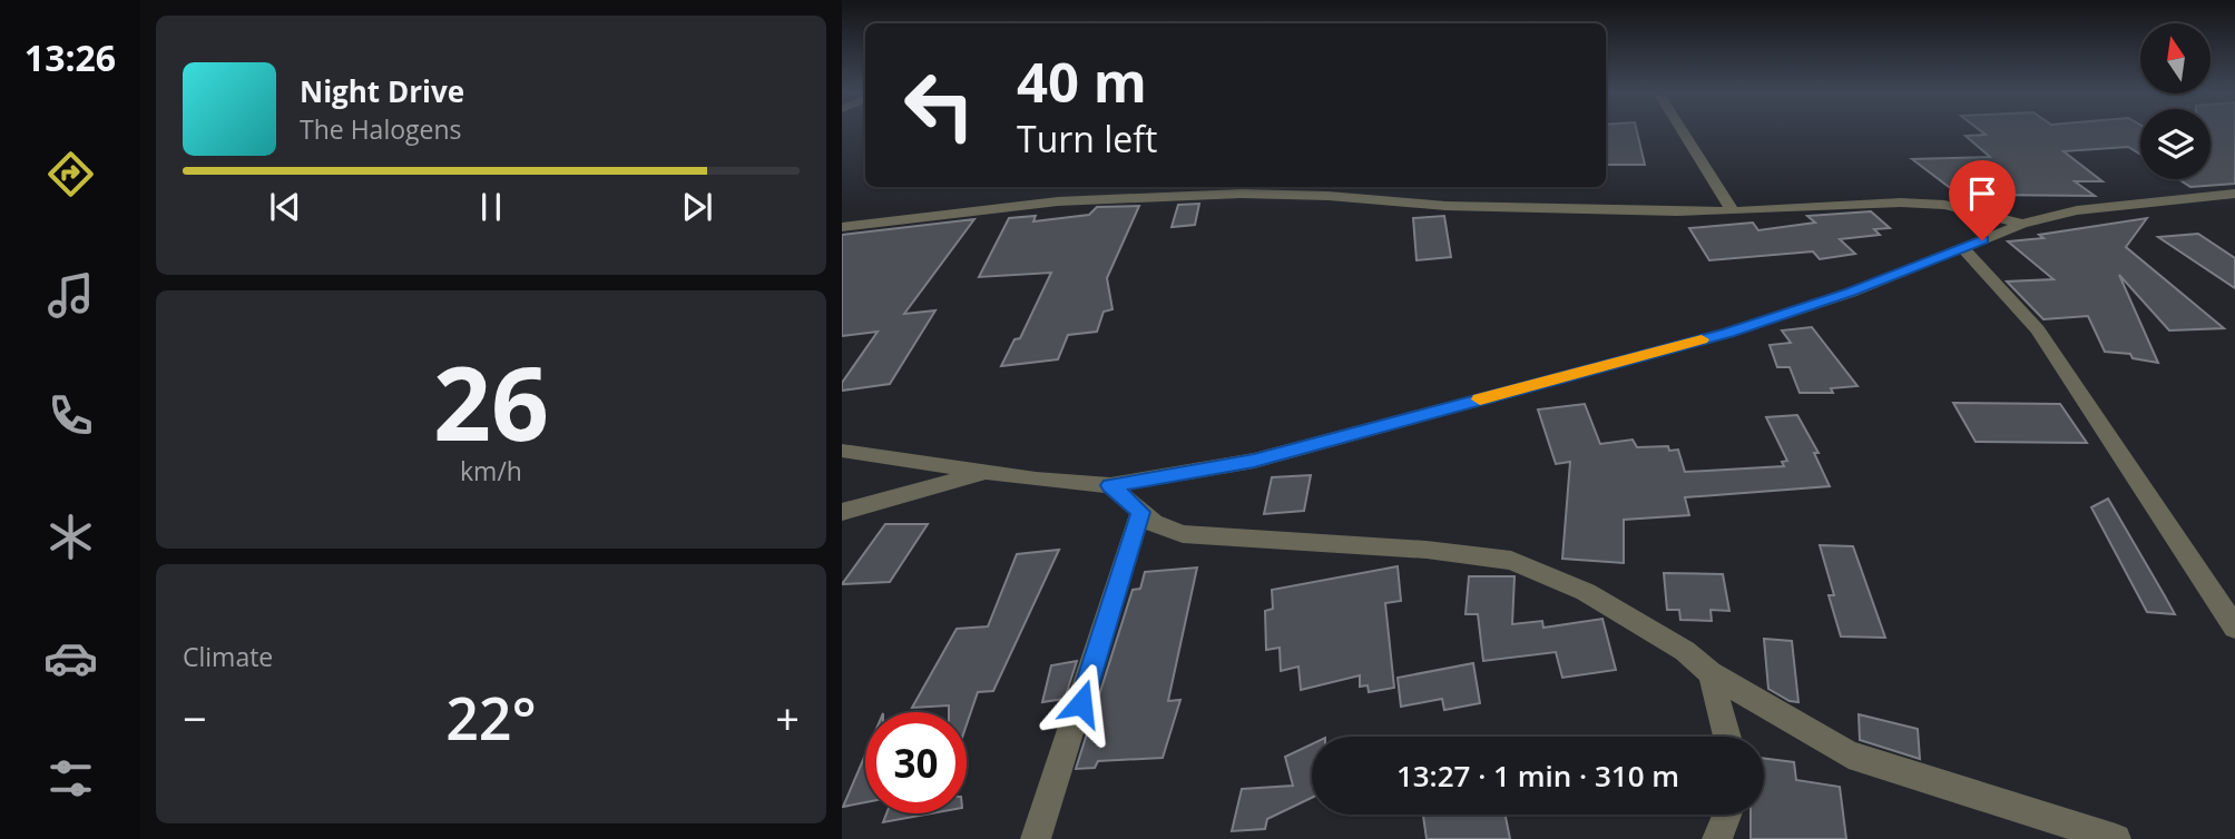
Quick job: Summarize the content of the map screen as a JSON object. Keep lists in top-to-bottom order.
{
  "north": "top",
  "page": {
    "tabs": "13:26",
    "turn": ["40 m", "Turn left"],
    "song": ["Night Drive", "The Halogens"],
    "tile": [
      ["26", "km/h"],
      "Climate"
    ],
    "heat": ["−", "22°", "+"],
    "limit": "30",
    "trip": "13:27 · 1 min · 310 m"
  }
}
